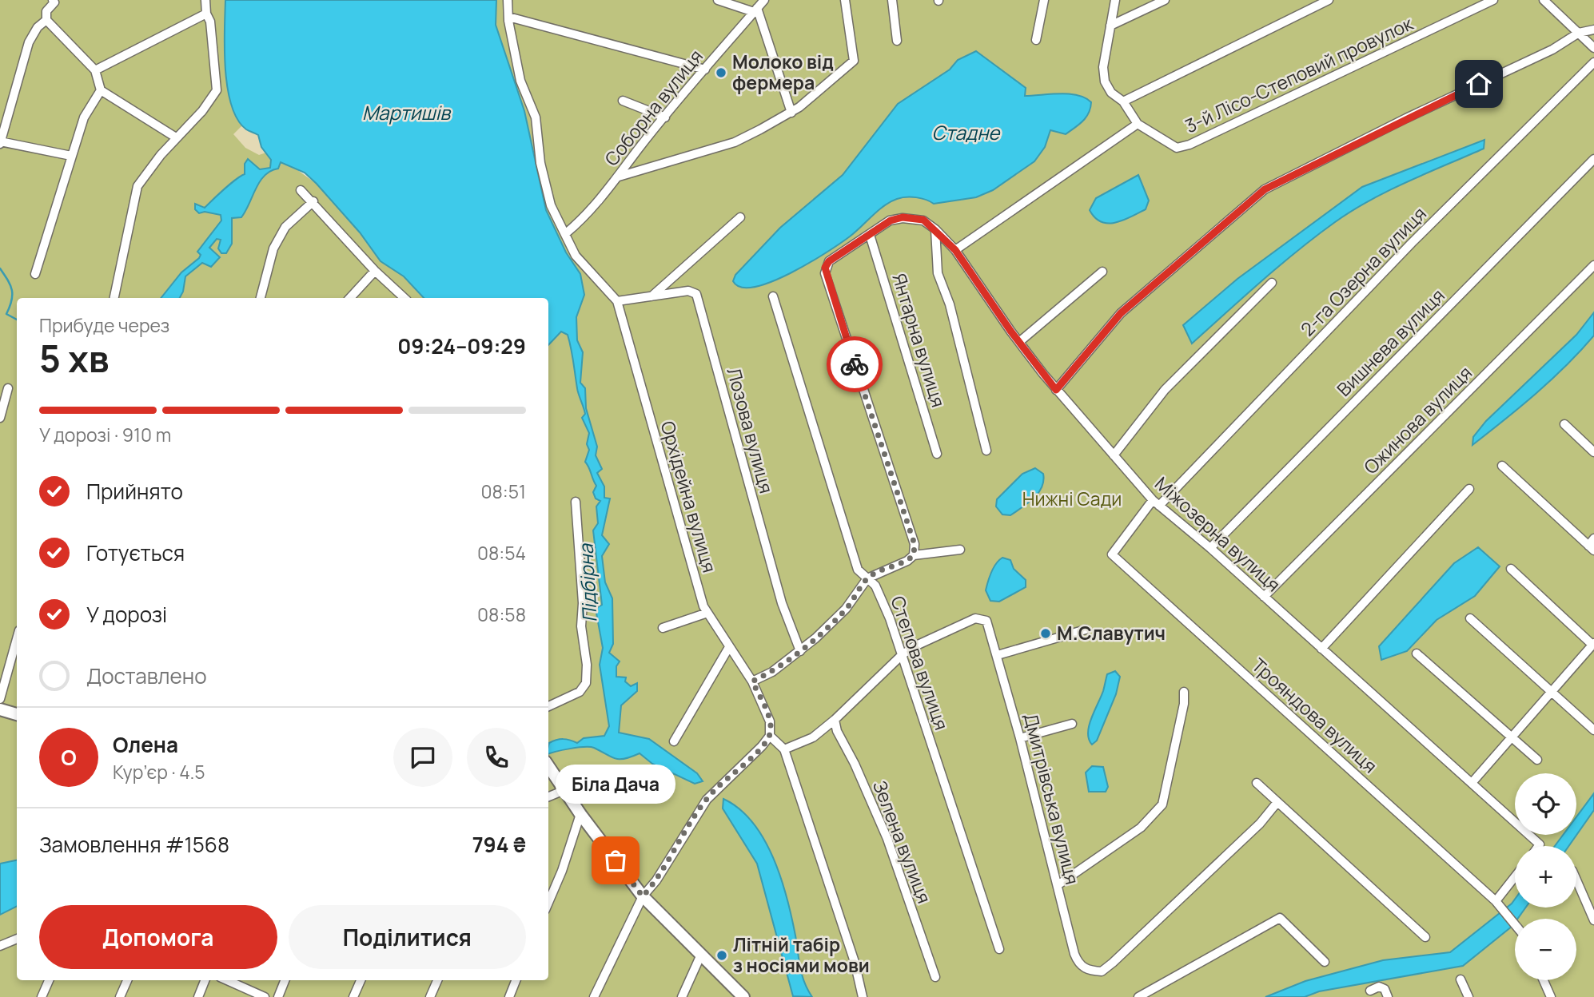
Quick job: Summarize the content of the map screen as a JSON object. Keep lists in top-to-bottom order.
{
  "streets": {
    "street": [
      "3-й Лісо-Степовий провулок",
      "Соборна вулиця",
      "2-га Озерна вулиця",
      "Янтарна вулиця",
      "Вишнева вулиця",
      "Ожинова вулиця",
      "Лозова вулиця",
      "Орхідейна вулиця",
      "Міжозерна вулиця",
      "Степова вулиця",
      "Трояндова вулиця",
      "Дмитрівська вулиця",
      "Зелена вулиця"
    ]
  },
  "crossings": [
    ["Соборна вулиця", "Орхідейна вулиця"],
    ["2-га Озерна вулиця", "Міжозерна вулиця"],
    ["2-га Озерна вулиця", "Трояндова вулиця"],
    ["Янтарна вулиця", "Міжозерна вулиця"],
    ["Вишнева вулиця", "Міжозерна вулиця"],
    ["Ожинова вулиця", "Міжозерна вулиця"],
    ["Лозова вулиця", "Орхідейна вулиця"],
    ["Степова вулиця", "Дмитрівська вулиця"],
    ["Дмитрівська вулиця", "Зелена вулиця"]
  ],
  "water": ["Мартишів", "Стадне", "Підбірна"],
  "parks": ["Нижні Сади"],
  "places": [
    "Молоко від фермера",
    "М.Славутич",
    "Біла Дача",
    "Літній табір з носіями мови"
  ],
  "page": {
    "heading": ["5 хв", "Прибуде через", "09:24–09:29"],
    "panel": [
      "Олена",
      "Кур’єр · 4.5",
      "Замовлення #1568",
      "794 ₴"
    ],
    "bar": "У дорозі · 910 m",
    "list": [
      ["Прийнято", "08:51"],
      ["Готується", "08:54"],
      ["У дорозі", "08:58"],
      "Доставлено"
    ],
    "round": "О",
    "bubble": "Біла Дача",
    "map_buttons": ["+", "−"],
    "buttons": ["Допомога", "Поділитися"]
  }
}
